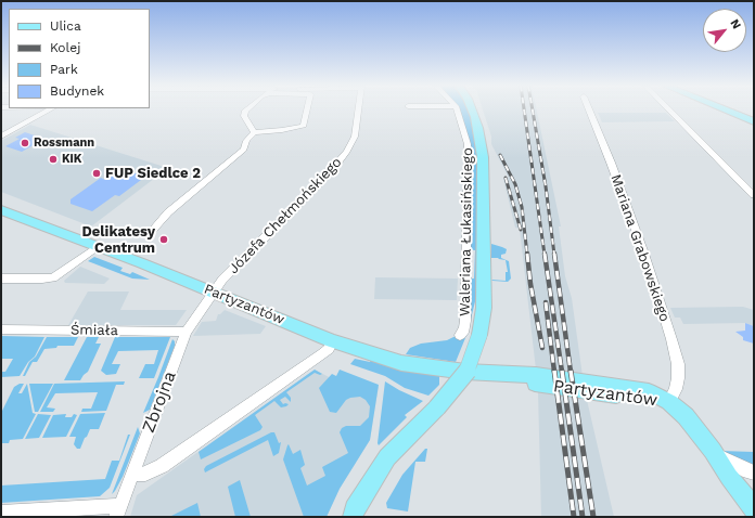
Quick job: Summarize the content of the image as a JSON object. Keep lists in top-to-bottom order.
{
  "streets": {
    "main road": ["Partyzantów"],
    "street": [
      "Józefa Chełmońskiego",
      "Waleriana Łukasińskiego",
      "Mariana Grabowskiego",
      "Śmiała",
      "Zbrojna"
    ]
  },
  "crossings": [
    ["Józefa Chełmońskiego", "Partyzantów"],
    ["Józefa Chełmońskiego", "Zbrojna"],
    ["Mariana Grabowskiego", "Partyzantów"],
    ["Partyzantów", "Zbrojna"],
    ["Śmiała", "Zbrojna"]
  ],
  "places": [
    "Rossmann",
    "KiK",
    "FUP Siedlce 2",
    "Delikatesy Centrum"
  ],
  "legend": [
    "Ulica",
    "Kolej",
    "Park",
    "Budynek"
  ],
  "north": "top right"
}
